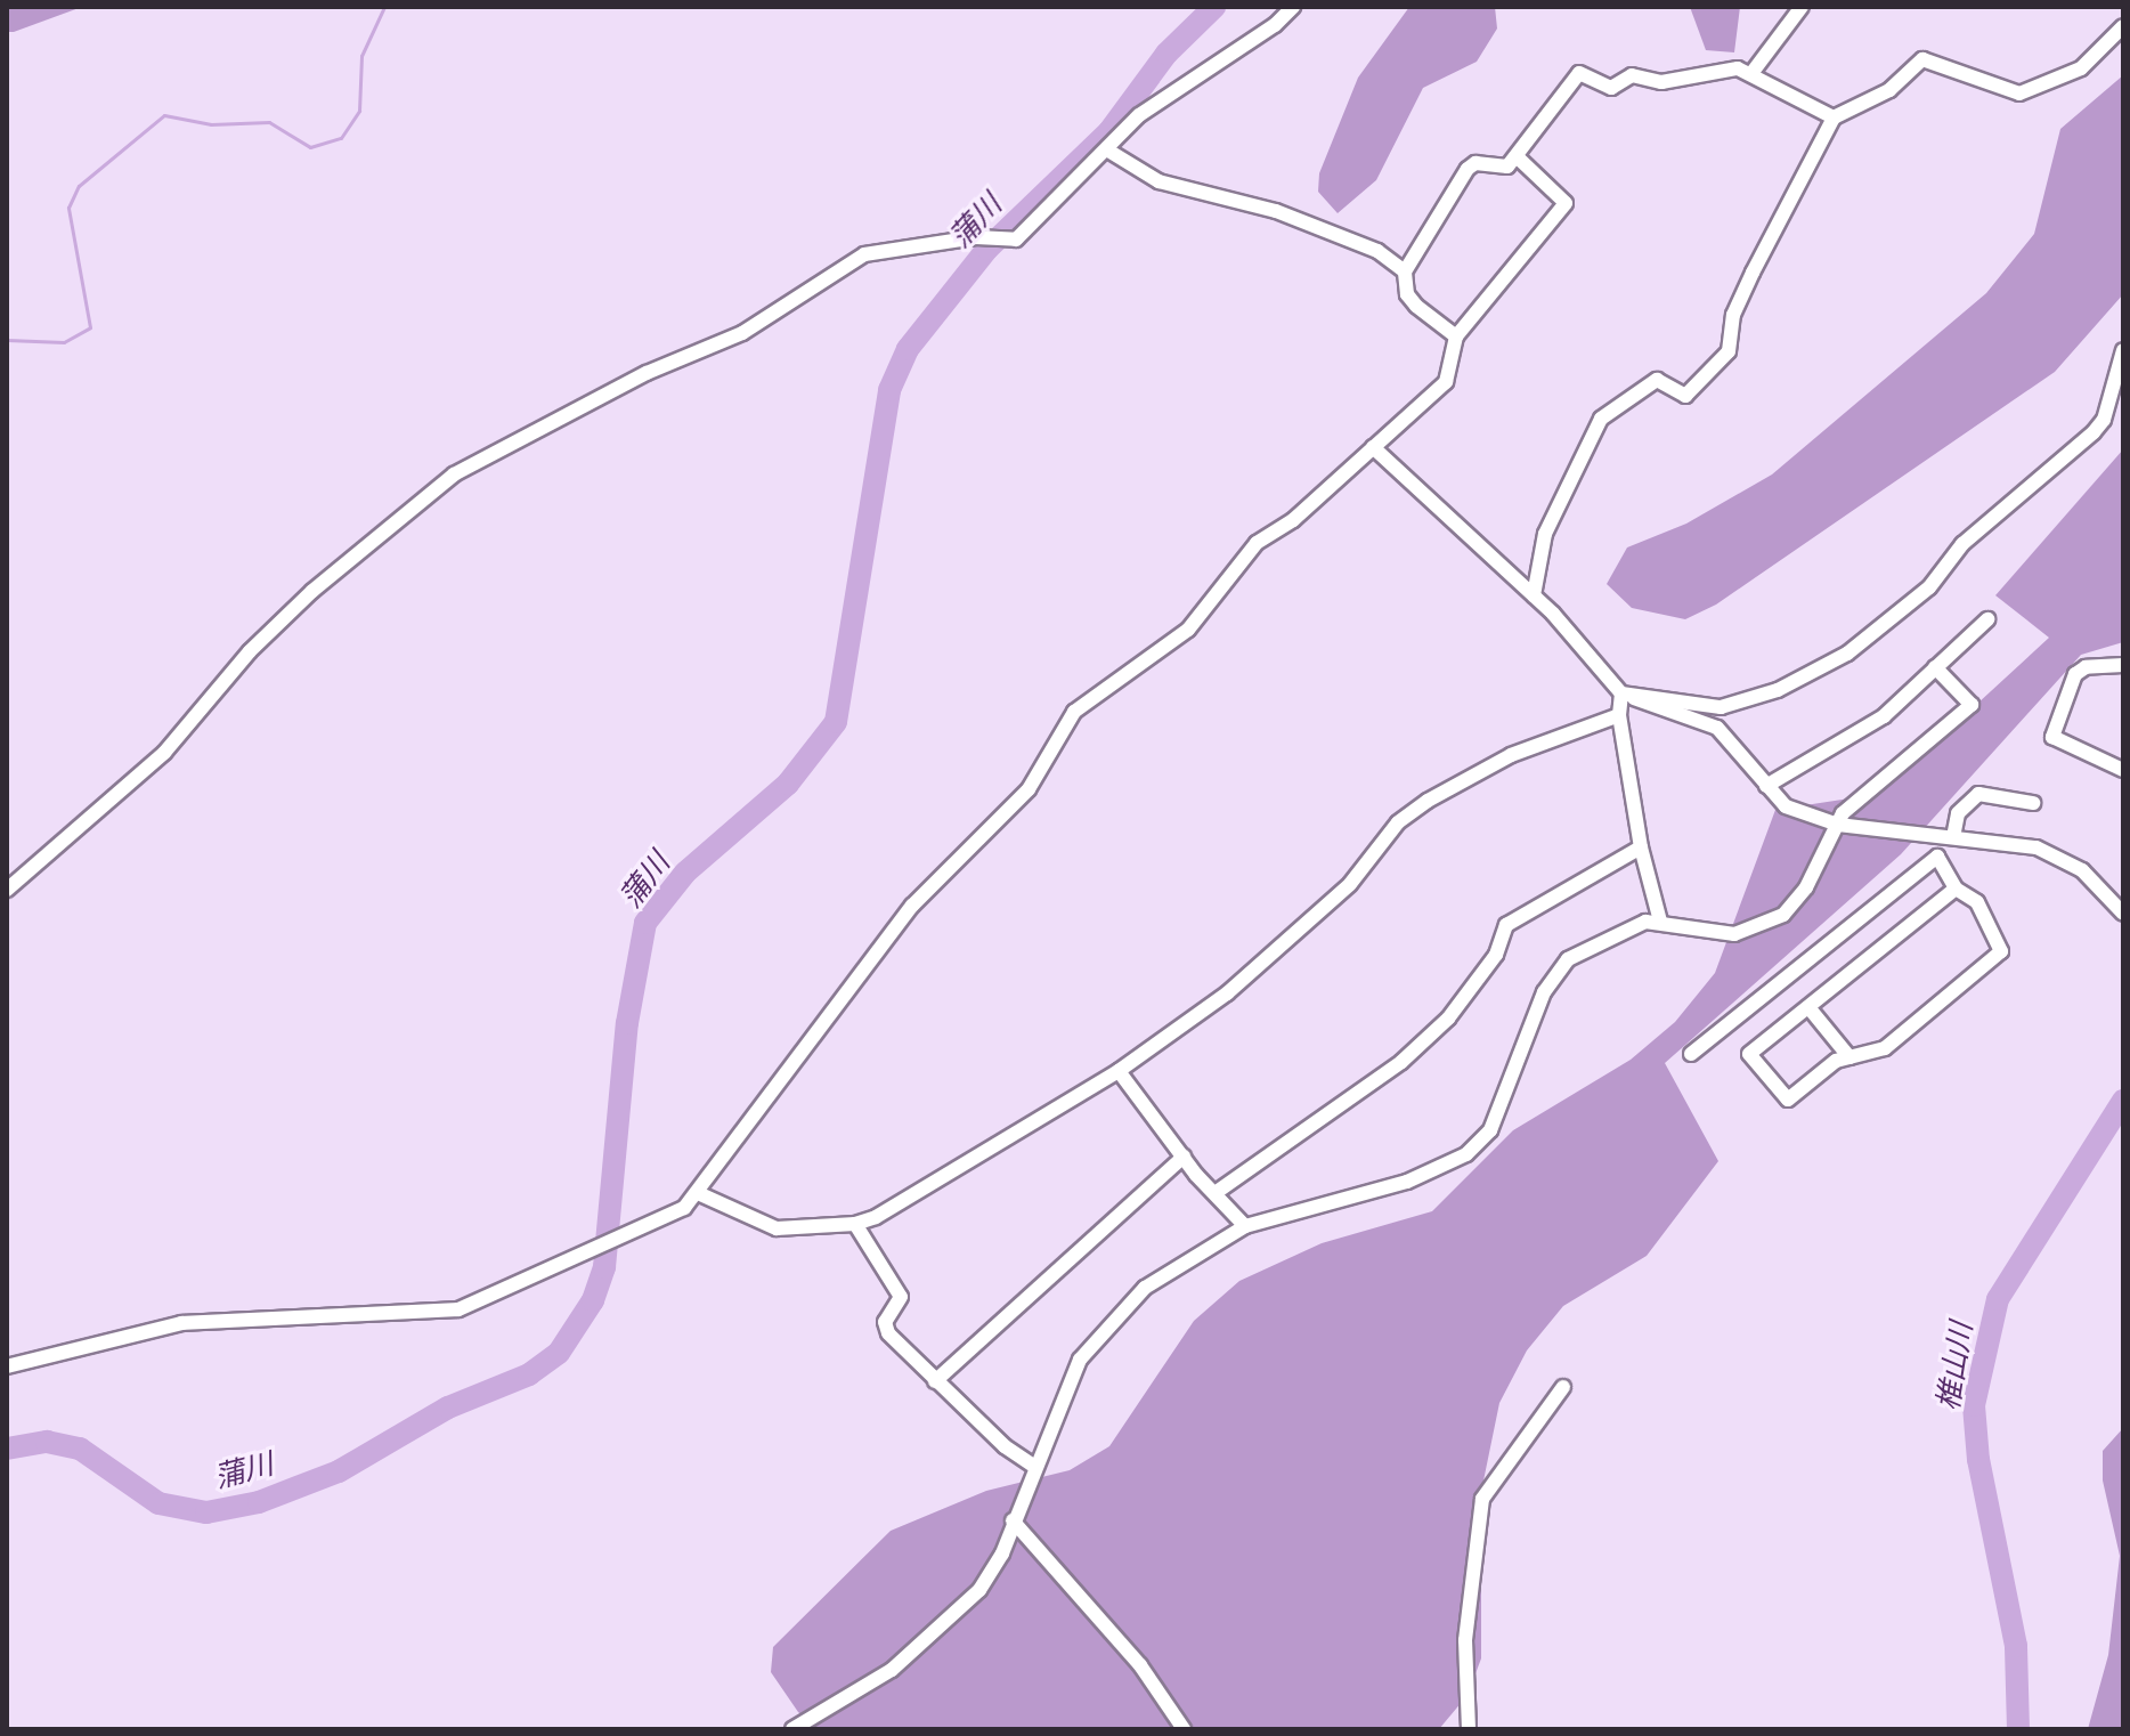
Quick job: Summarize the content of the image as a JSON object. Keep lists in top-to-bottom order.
{
  "water": ["蒲川", "椎山川"]
}
